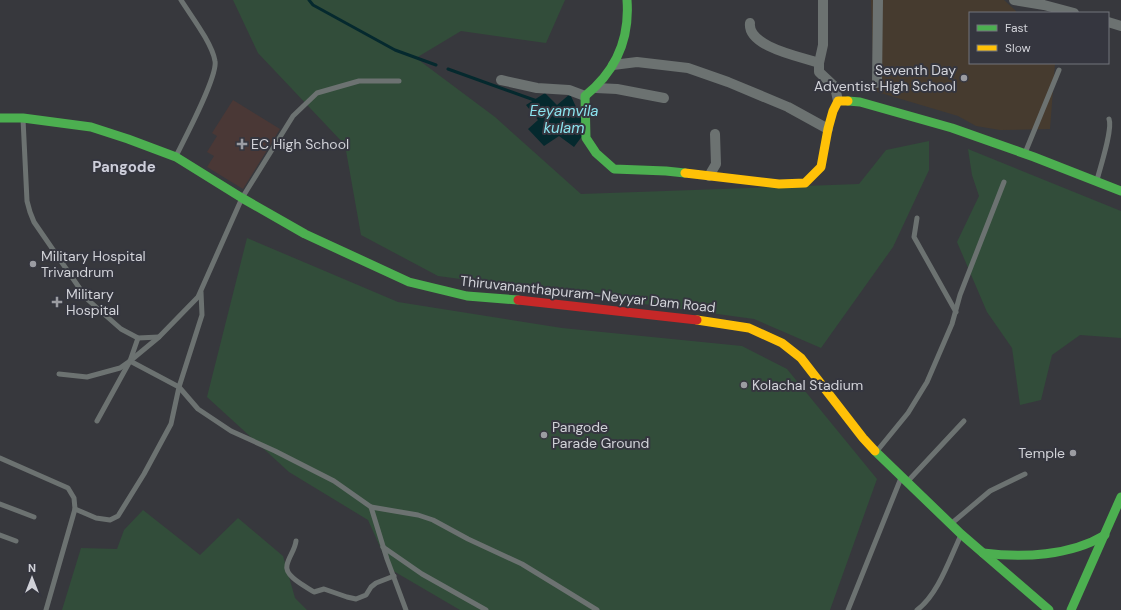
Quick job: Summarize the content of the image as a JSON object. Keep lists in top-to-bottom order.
{
  "streets": {
    "main road": ["Thiruvananthapuram-Neyyar Dam Road"]
  },
  "districts": ["Pangode"],
  "water": ["Eeyamvila kulam"],
  "places": {
    "other": [
      "Seventh Day Adventist High School",
      "Military Hospital Trivandrum",
      "Kolachal Stadium",
      "Pangode Parade Ground",
      "Temple"
    ],
    "health": ["EC High School", "Military Hospital"]
  },
  "legend": ["Fast", "Slow"],
  "north": "top"
}
